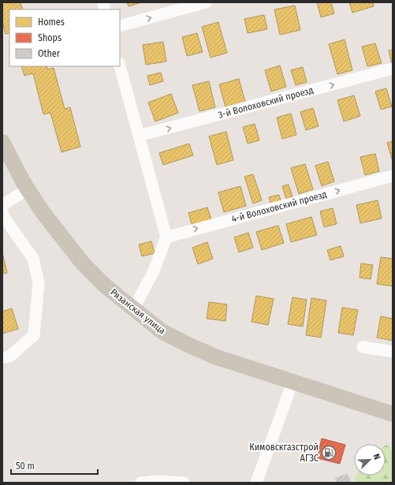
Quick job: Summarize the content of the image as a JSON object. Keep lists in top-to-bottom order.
{
  "streets": {
    "main road": ["Рязанская улица"],
    "street": ["3-й Волоховский проезд", "4-й Волоховский проезд"]
  },
  "one_way": ["3-й Волоховский проезд", "4-й Волоховский проезд"],
  "places": {
    "fuel station": ["Кимовскгазстрой АГЗС"]
  },
  "legend": ["Homes", "Shops", "Other"],
  "scale_bar": "50 m",
  "north": "top right"
}
